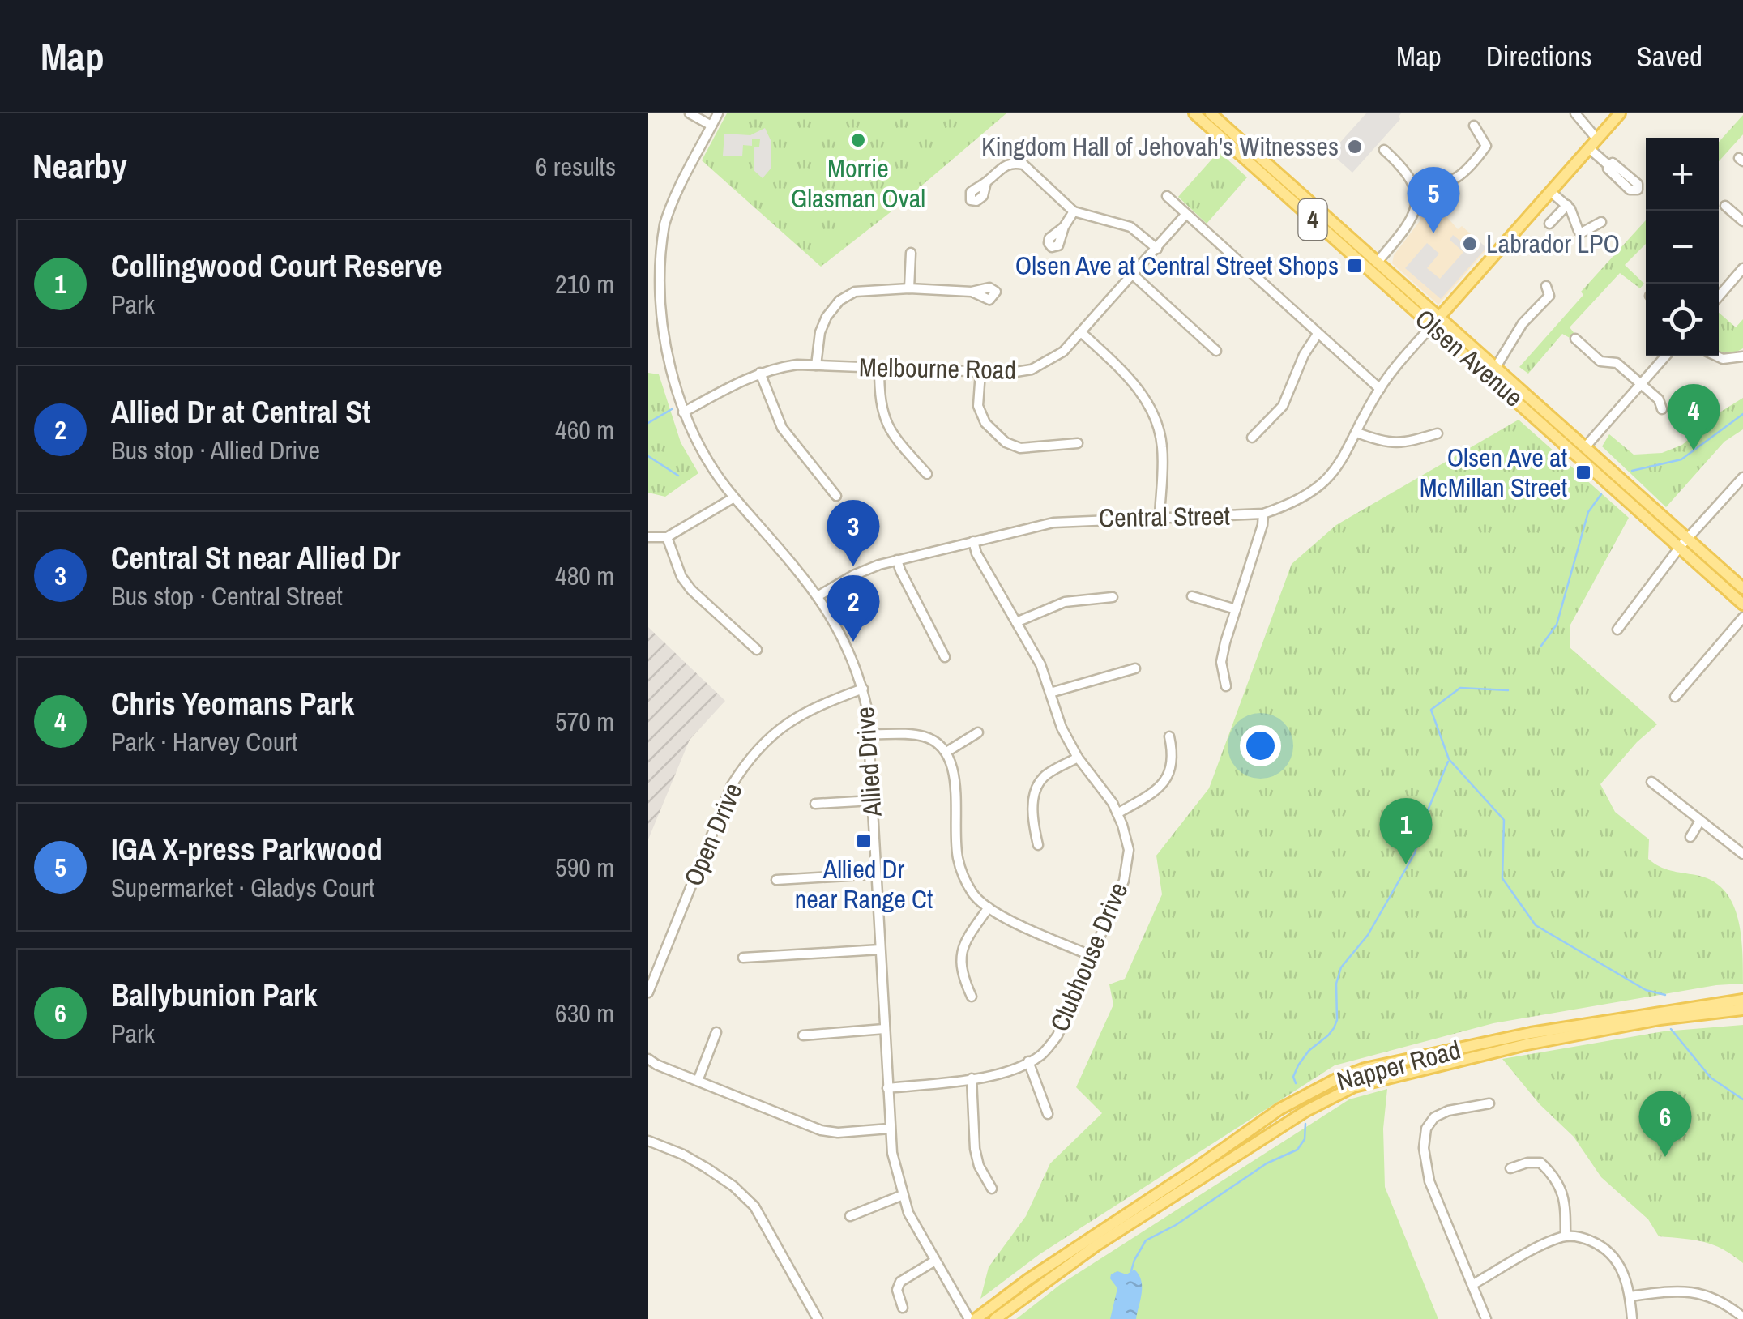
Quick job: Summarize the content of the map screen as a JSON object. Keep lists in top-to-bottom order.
{
  "streets": {
    "main road": [
      "4",
      "Olsen Avenue",
      "Central Street",
      "Napper Road"
    ],
    "street": [
      "Melbourne Road",
      "Allied Drive",
      "Open Drive",
      "Clubhouse Drive"
    ]
  },
  "crossings": [
    ["Olsen Avenue", "Central Street"],
    ["Melbourne Road", "Allied Drive"],
    ["Central Street", "Allied Drive"],
    ["Central Street", "Clubhouse Drive"],
    ["Allied Drive", "Open Drive"],
    ["Allied Drive", "Clubhouse Drive"]
  ],
  "places": {
    "other": ["Morrie Glasman Oval", "Kingdom Hall of Jehovah's Witnesses", "Labrador LPO"],
    "transit": ["Olsen Ave at Central Street Shops", "Olsen Ave at McMillan Street", "Allied Dr near Range Ct"]
  },
  "page": {
    "header": "Map",
    "nav": ["Map", "Directions", "Saved"],
    "heading": ["Nearby", "6 results"],
    "map_buttons": ["+", "−"],
    "pins": [
      "5",
      "4",
      "3",
      "2",
      "1",
      "6"
    ],
    "list": [
      {
        "mark": "1",
        "name": "Collingwood Court Reserve",
        "note": "Park",
        "value": "210 m"
      },
      {
        "mark": "2",
        "name": "Allied Dr at Central St",
        "note": "Bus stop · Allied Drive",
        "value": "460 m"
      },
      {
        "mark": "3",
        "name": "Central St near Allied Dr",
        "note": "Bus stop · Central Street",
        "value": "480 m"
      },
      {
        "mark": "4",
        "name": "Chris Yeomans Park",
        "note": "Park · Harvey Court",
        "value": "570 m"
      },
      {
        "mark": "5",
        "name": "IGA X-press Parkwood",
        "note": "Supermarket · Gladys Court",
        "value": "590 m"
      },
      {
        "mark": "6",
        "name": "Ballybunion Park",
        "note": "Park",
        "value": "630 m"
      }
    ]
  }
}
